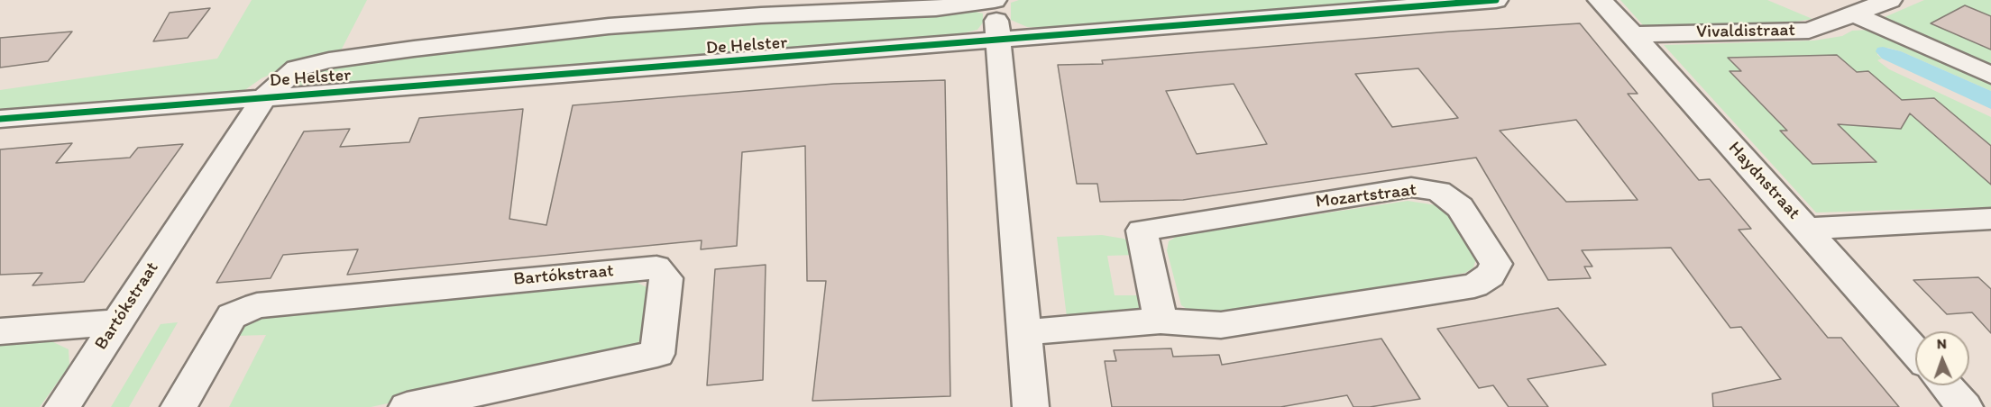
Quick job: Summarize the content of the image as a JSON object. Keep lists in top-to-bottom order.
{
  "streets": {
    "street": [
      "Vivaldistraat",
      "De Helster",
      "Haydnstraat",
      "Mozartstraat",
      "Bartókstraat"
    ]
  },
  "crossings": [
    ["Vivaldistraat", "Haydnstraat"],
    ["De Helster", "Bartókstraat"]
  ],
  "north": "top"
}
